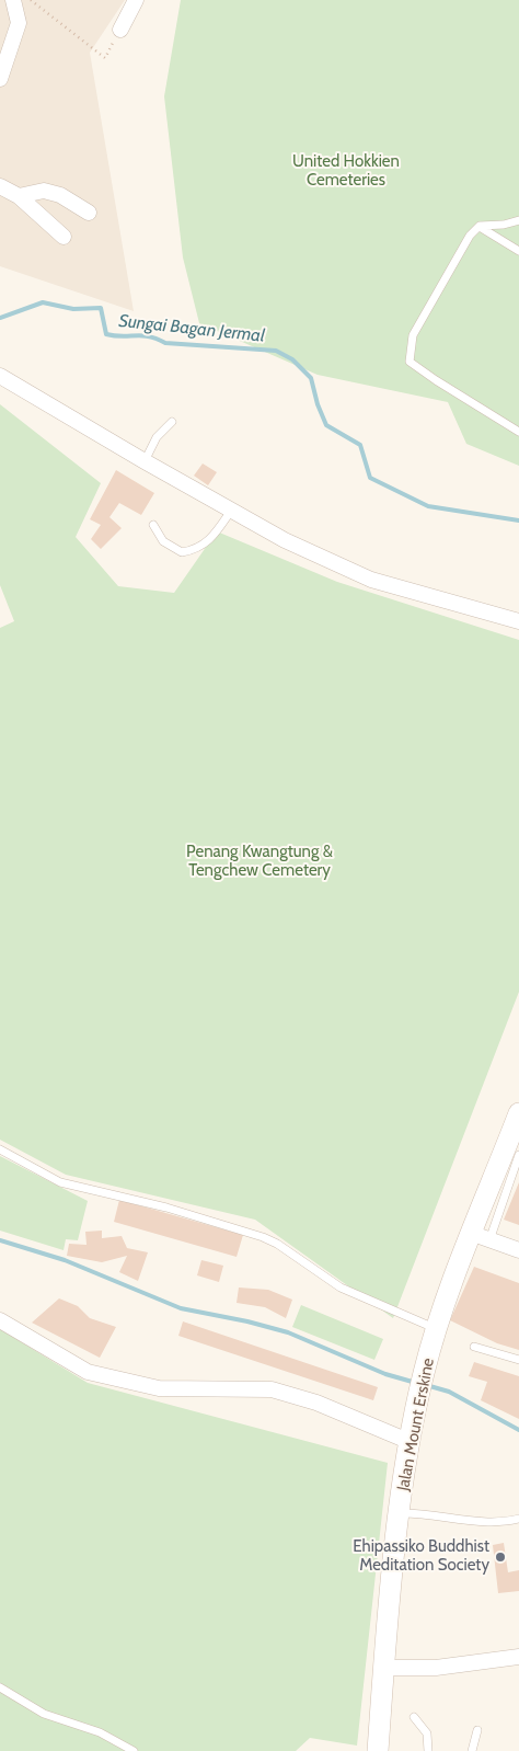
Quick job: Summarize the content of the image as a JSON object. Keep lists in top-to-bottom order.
{
  "streets": {
    "main road": ["Jalan Mount Erskine"]
  },
  "water": ["Sungai Bagan Jermal"],
  "parks": ["United Hokkien Cemeteries", "Penang Kwangtung & Tengchew Cemetery"],
  "places": ["Ehipassiko Buddhist Meditation Society"]
}
